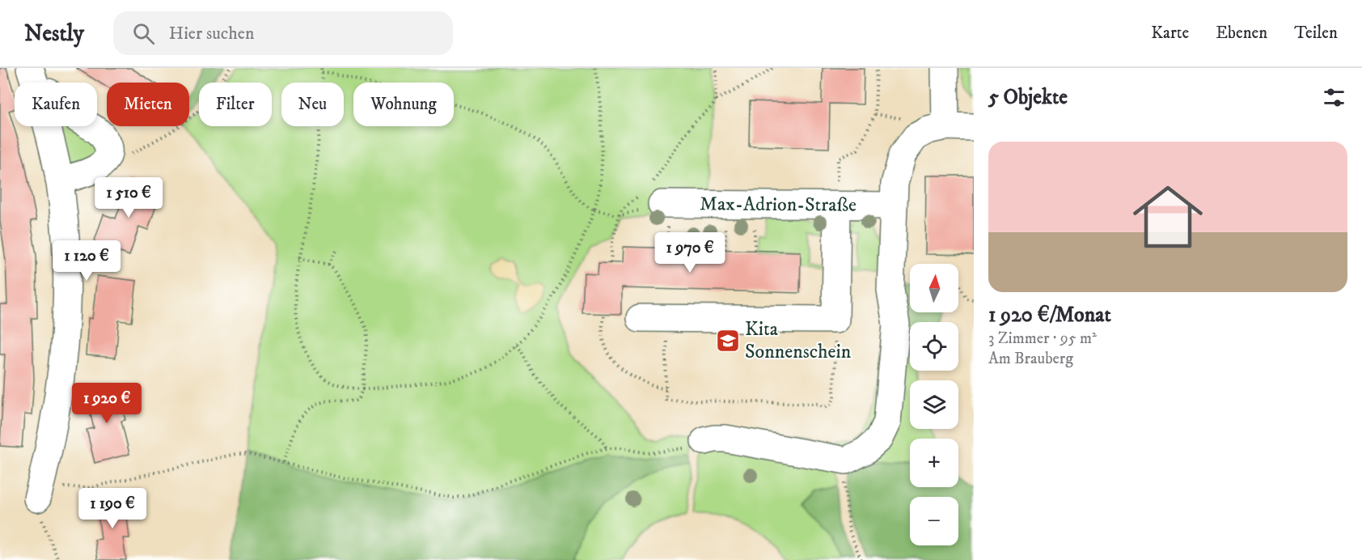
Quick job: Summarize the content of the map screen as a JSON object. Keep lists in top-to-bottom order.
{
  "streets": {
    "street": ["Max-Adrion-Straße"]
  },
  "places": {
    "school or university": ["Kita Sonnenschein"]
  },
  "north": "top",
  "page": {
    "header": "Nestly",
    "search": "Hier suchen",
    "nav": ["Karte", "Ebenen", "Teilen"],
    "heading": "5 Objekte",
    "chip": [
      "Kaufen",
      "Mieten",
      "Filter",
      "Neu",
      "Wohnung"
    ],
    "list": [
      {
        "name": "1 920 €/Monat",
        "note": "3 Zimmer · 95 m² · Am Brauberg"
      }
    ],
    "price": [
      "1 510 €",
      "1 970 €",
      "1 120 €",
      "1 920 €",
      "1 190 €"
    ],
    "map_buttons": ["+", "−"]
  }
}
